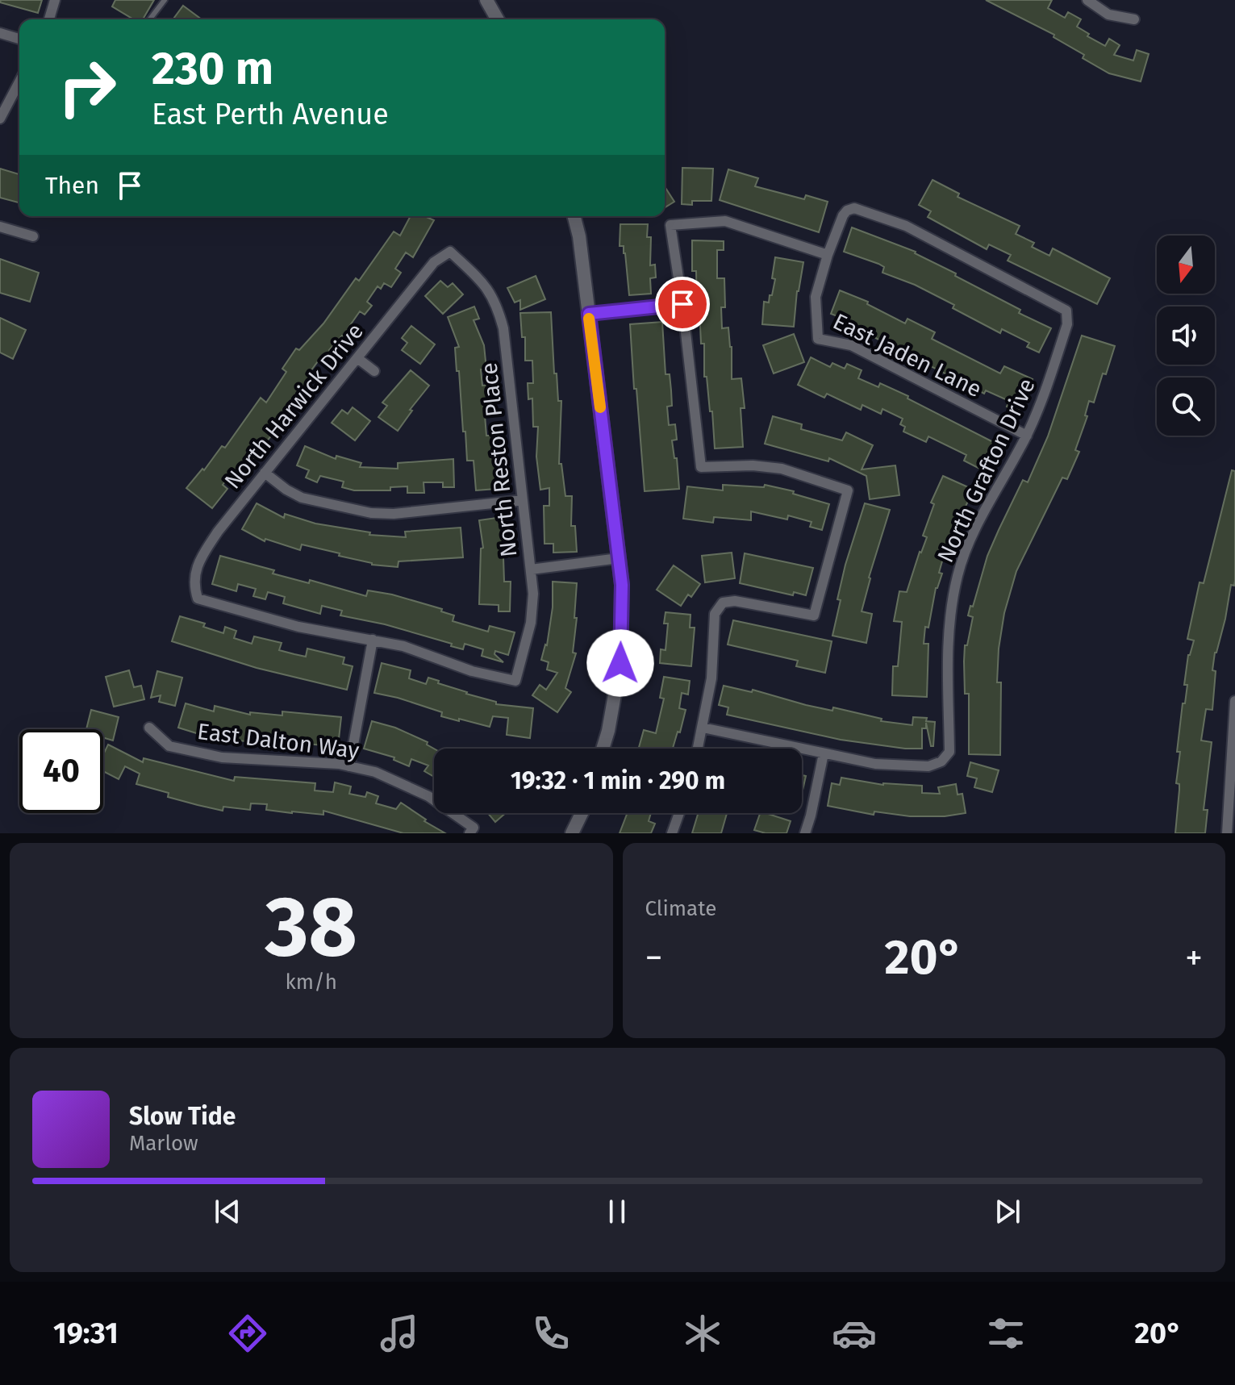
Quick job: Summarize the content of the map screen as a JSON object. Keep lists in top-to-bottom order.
{
  "streets": {
    "street": [
      "East Jaden Lane",
      "North Harwick Drive",
      "North Reston Place",
      "North Grafton Drive",
      "East Dalton Way"
    ]
  },
  "crossings": [
    ["East Jaden Lane", "North Grafton Drive"],
    ["North Harwick Drive", "North Reston Place"]
  ],
  "north": "bottom",
  "page": {
    "turn": ["230 m", "East Perth Avenue"],
    "then": "Then",
    "limit": "40",
    "trip": "19:32 · 1 min · 290 m",
    "tile": [
      ["38", "km/h"],
      "Climate"
    ],
    "heat": ["−", "20°", "+"],
    "song": ["Slow Tide", "Marlow"],
    "tabs": ["19:31", "20°"]
  }
}
